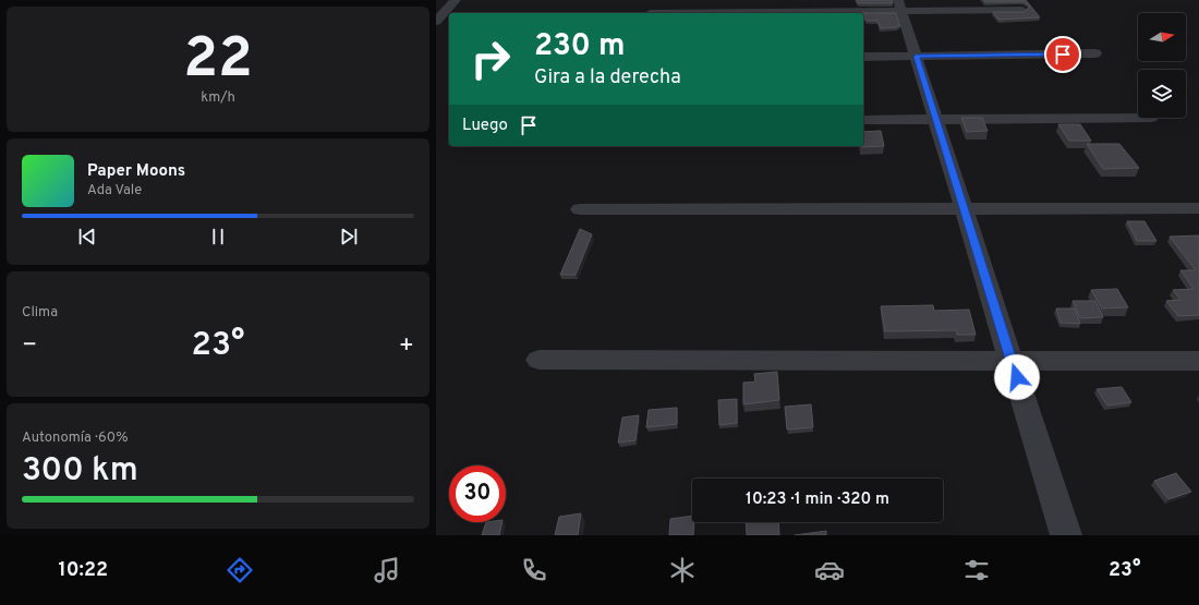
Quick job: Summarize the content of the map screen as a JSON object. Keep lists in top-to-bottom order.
{
  "north": "right",
  "page": {
    "tile": [
      ["22", "km/h"],
      "Clima",
      ["Autonomía · 60%", "300 km"]
    ],
    "turn": ["230 m", "Gira a la derecha"],
    "then": "Luego",
    "song": ["Paper Moons", "Ada Vale"],
    "heat": ["−", "23°", "+"],
    "limit": "30",
    "trip": "10:23 · 1 min · 320 m",
    "tabs": ["10:22", "23°"]
  }
}
